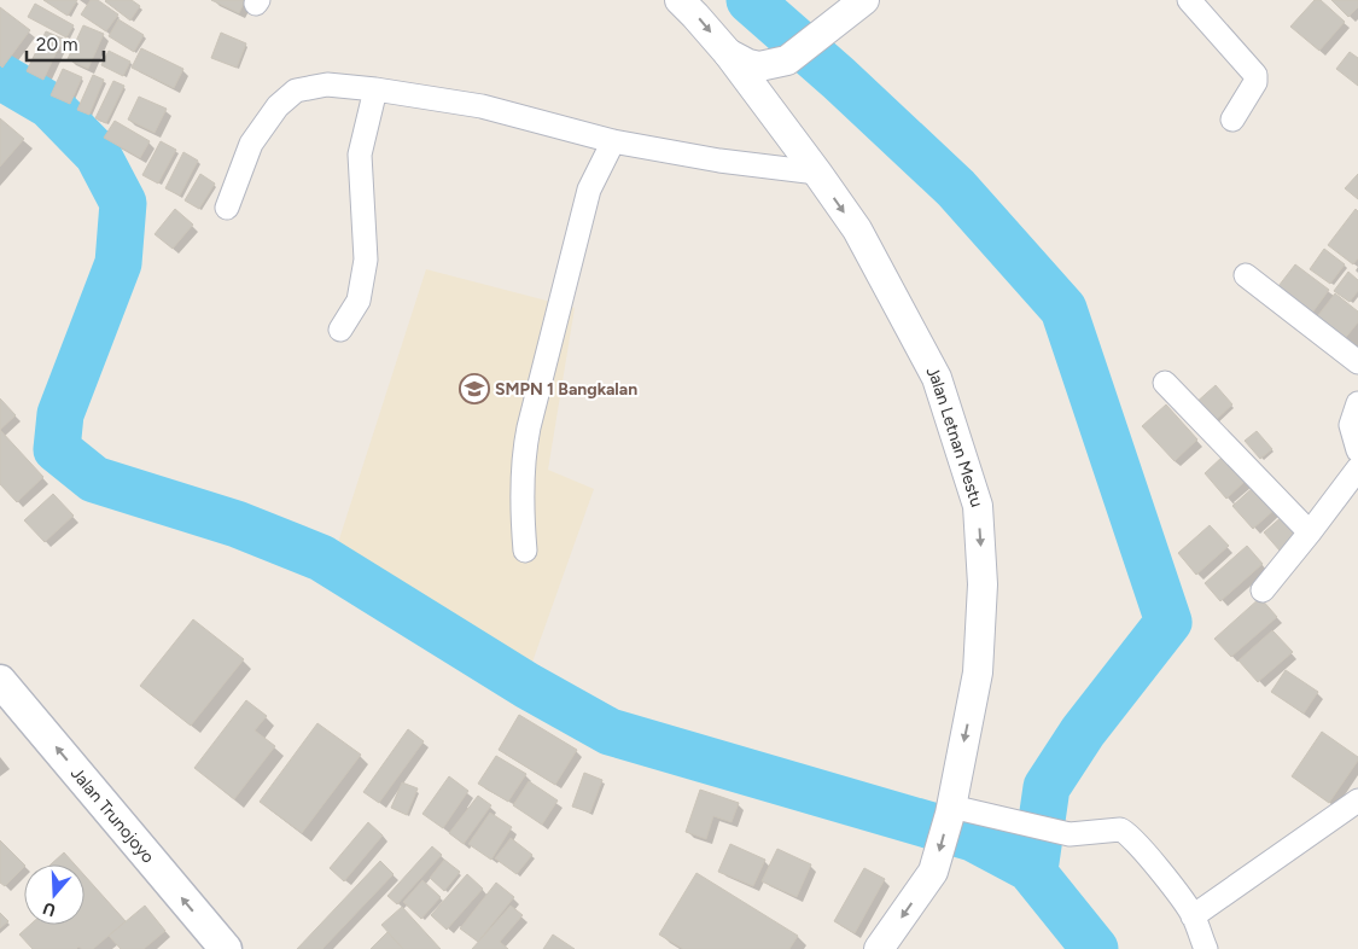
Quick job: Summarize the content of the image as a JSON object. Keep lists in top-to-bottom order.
{
  "streets": {
    "main road": ["Jalan Trunojoyo"],
    "street": ["Jalan Letnan Mestu"]
  },
  "one_way": ["Jalan Letnan Mestu", "Jalan Trunojoyo"],
  "places": {
    "school or university": ["SMPN 1 Bangkalan"]
  },
  "scale_bar": "20 m",
  "north": "bottom"
}
